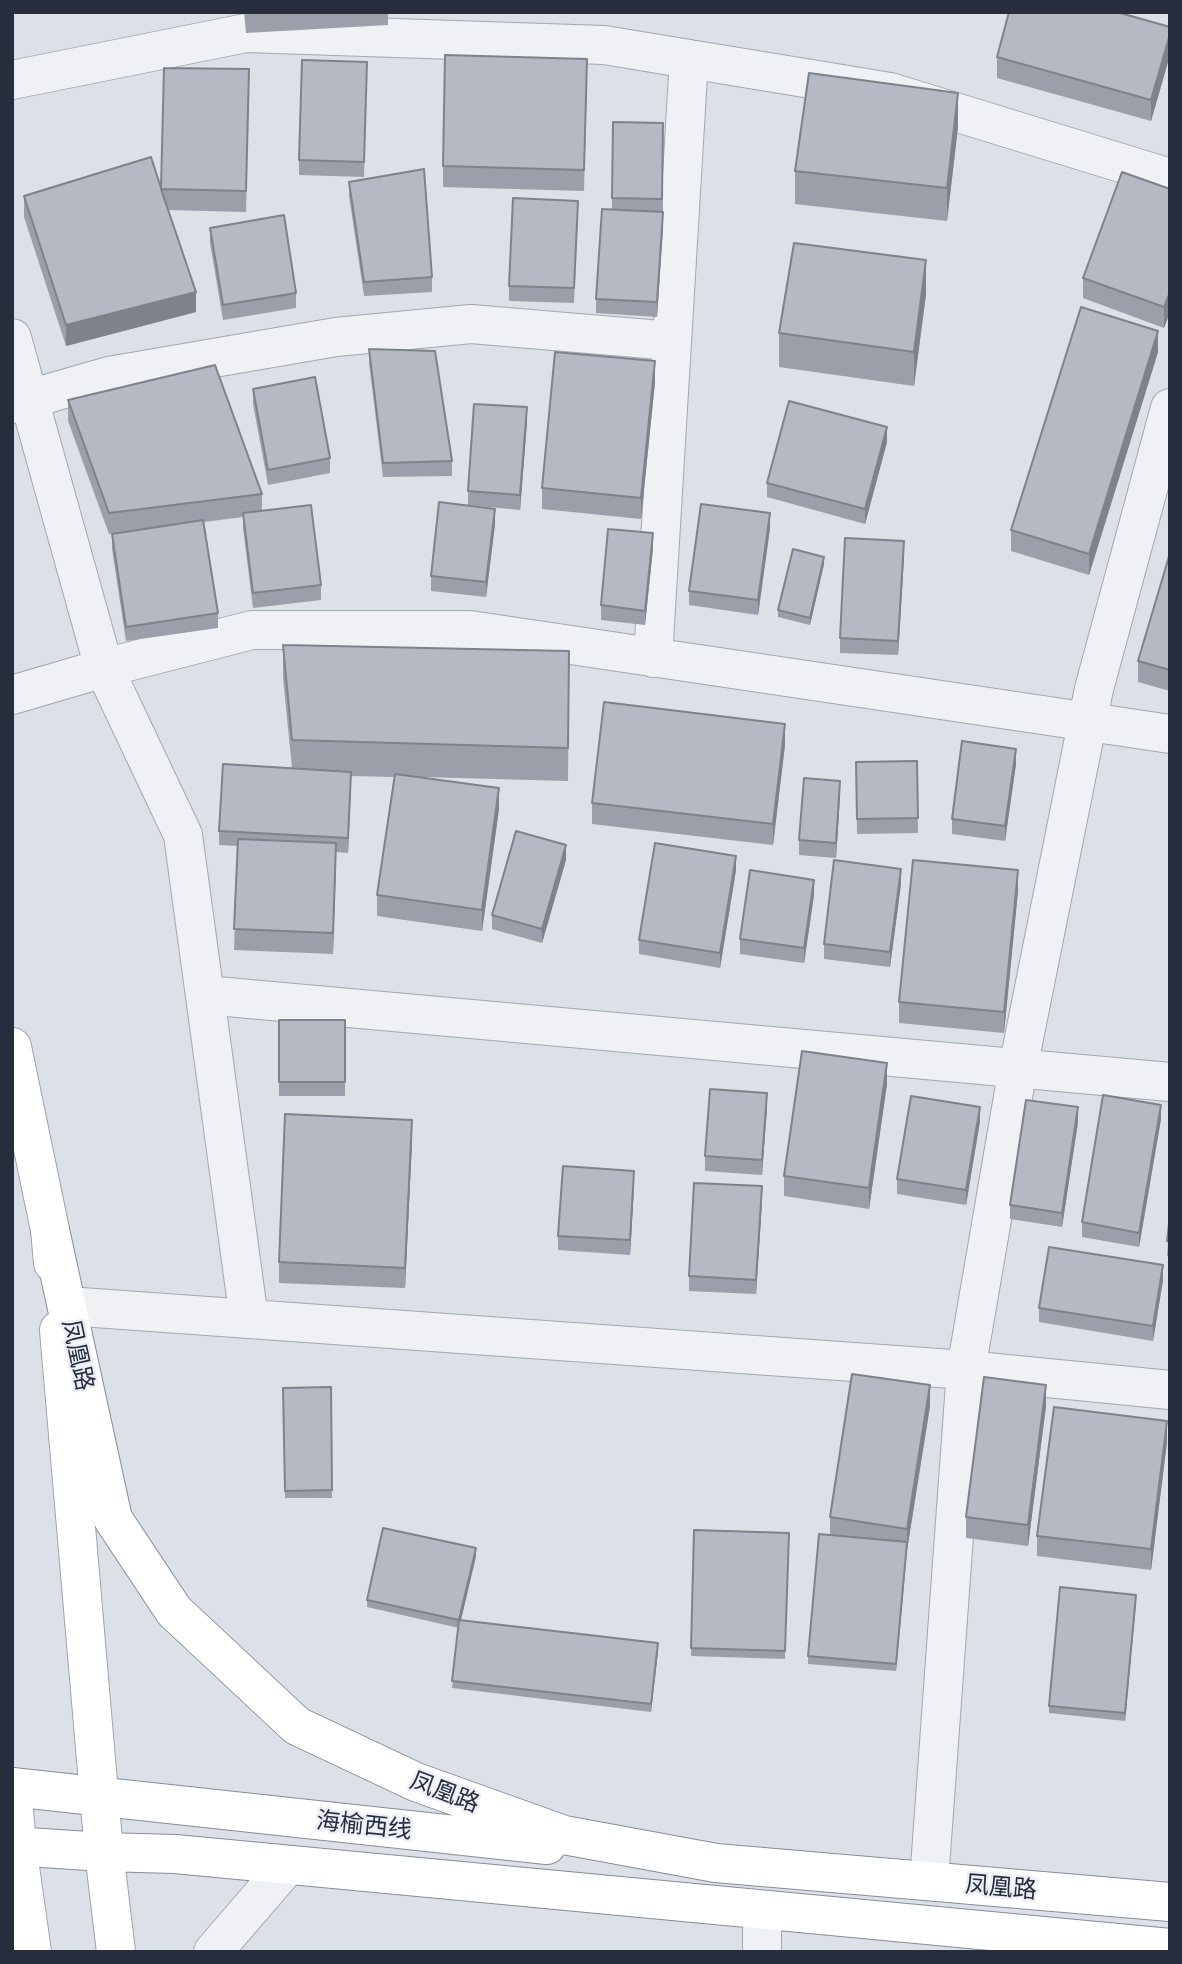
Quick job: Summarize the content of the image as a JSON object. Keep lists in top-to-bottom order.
{
  "streets": {
    "main road": ["凤凰路", "海榆西线"]
  },
  "crossings": [
    ["凤凰路", "海榆西线"]
  ]
}
